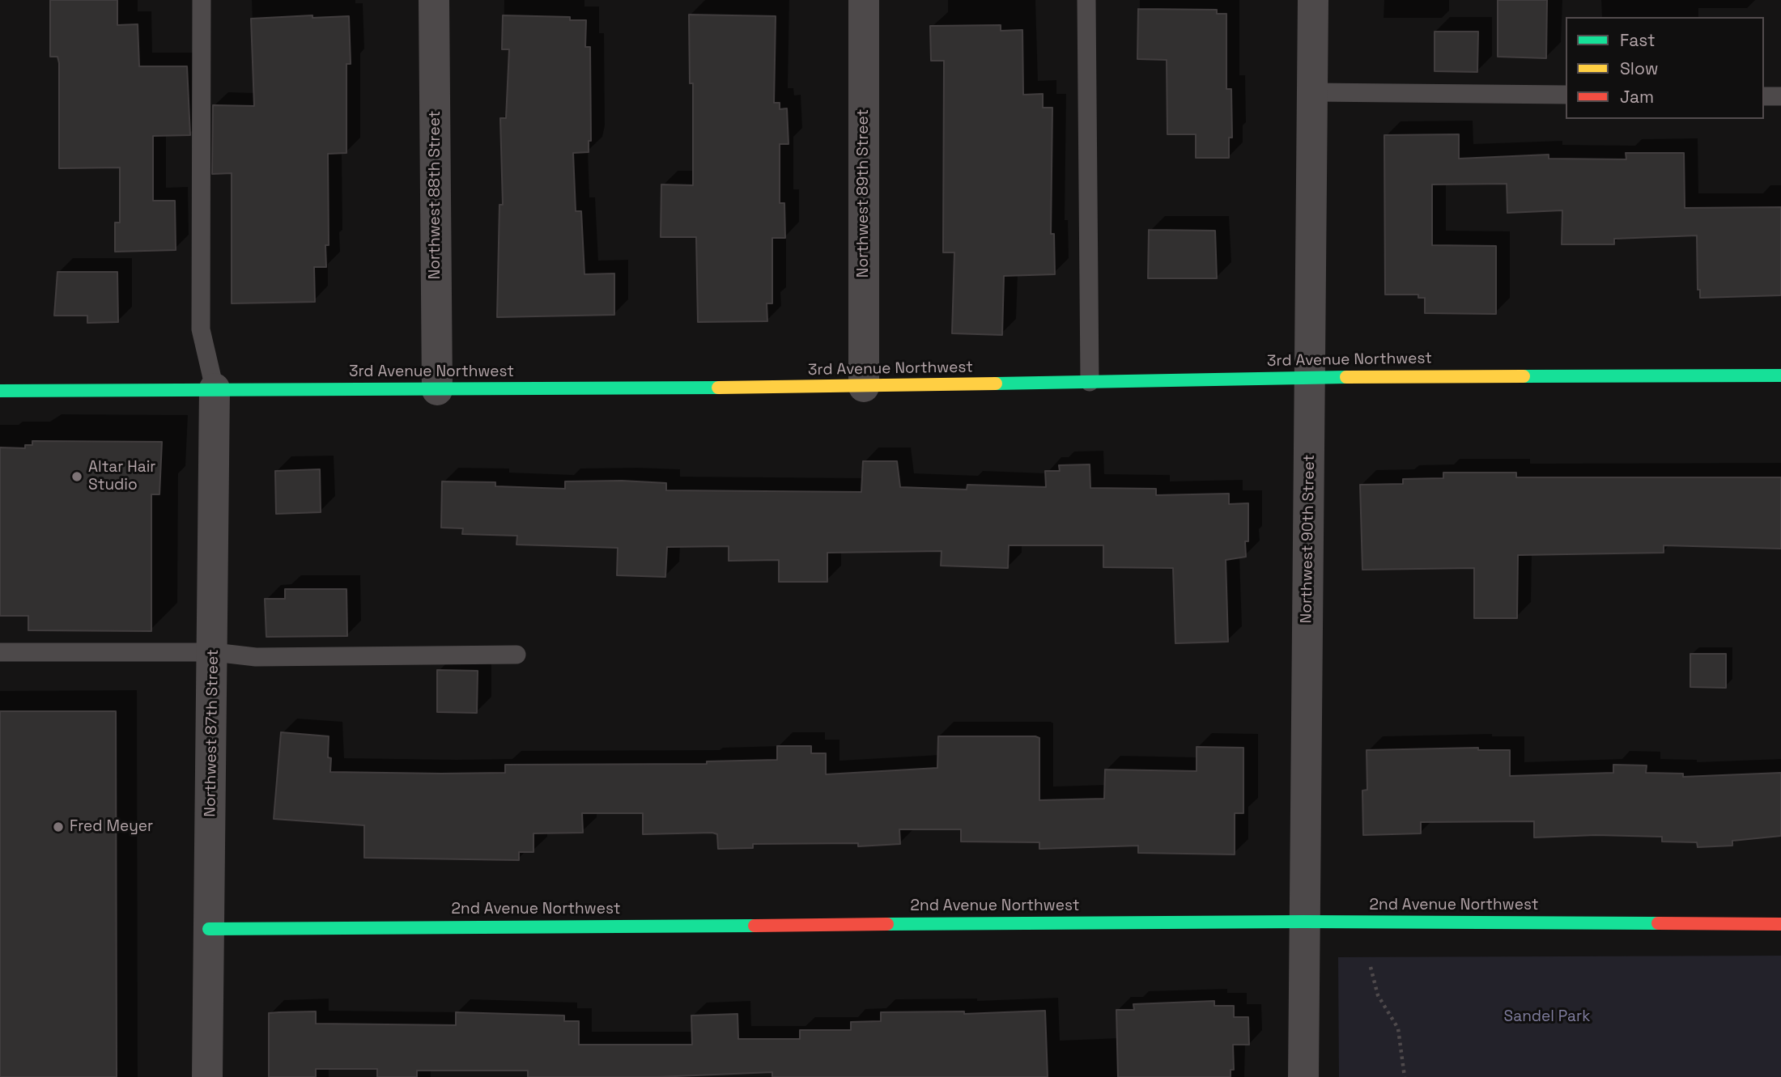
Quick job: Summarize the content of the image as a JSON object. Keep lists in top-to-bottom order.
{
  "streets": {
    "street": [
      "Northwest 89th Street",
      "Northwest 88th Street",
      "3rd Avenue Northwest",
      "Northwest 90th Street",
      "Northwest 87th Street",
      "2nd Avenue Northwest"
    ]
  },
  "crossings": [
    ["Northwest 89th Street", "3rd Avenue Northwest"],
    ["Northwest 88th Street", "3rd Avenue Northwest"],
    ["3rd Avenue Northwest", "Northwest 90th Street"],
    ["3rd Avenue Northwest", "Northwest 87th Street"],
    ["Northwest 90th Street", "2nd Avenue Northwest"],
    ["Northwest 87th Street", "2nd Avenue Northwest"]
  ],
  "parks": ["Sandel Park"],
  "places": ["Altar Hair Studio", "Fred Meyer"],
  "legend": ["Fast", "Slow", "Jam"]
}
